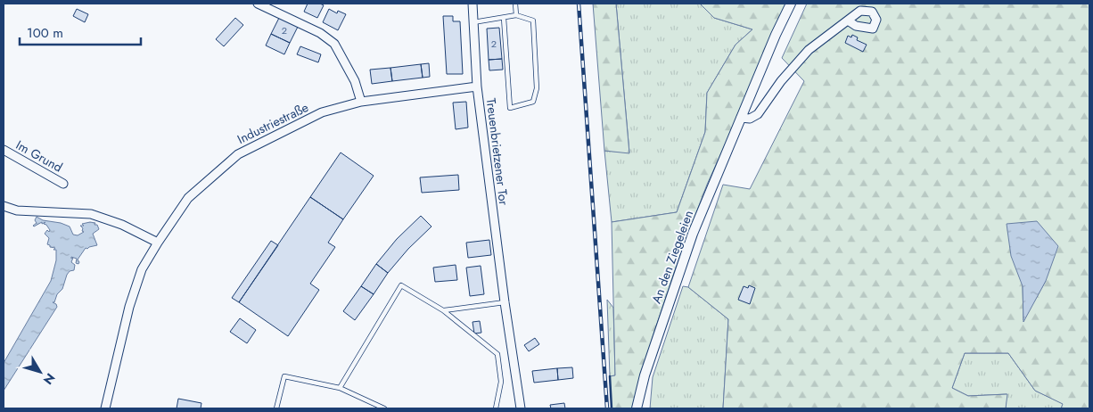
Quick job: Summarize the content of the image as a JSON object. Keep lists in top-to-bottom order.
{
  "streets": {
    "street": [
      "Industriestraße",
      "Treuenbrietzener Tor",
      "Im Grund",
      "An den Ziegeleien"
    ]
  },
  "crossings": [
    ["Industriestraße", "Treuenbrietzener Tor"]
  ],
  "house_numbers": ["2", "2"],
  "scale_bar": "100 m",
  "north": "bottom right"
}
